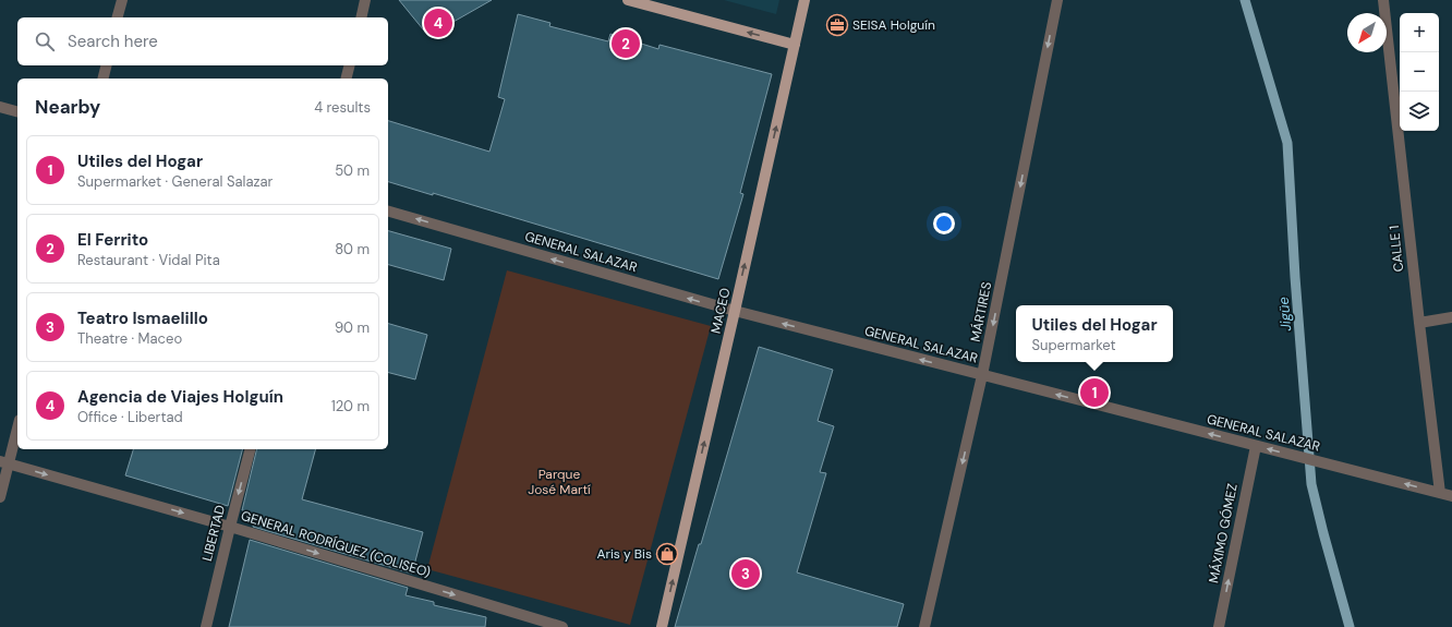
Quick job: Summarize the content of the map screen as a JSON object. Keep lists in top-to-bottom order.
{
  "streets": {
    "main road": ["MACEO"],
    "street": [
      "CALLE 1",
      "GENERAL SALAZAR",
      "MÁRTIRES",
      "LIBERTAD",
      "MÁXIMO GÓMEZ",
      "GENERAL RODRÍGUEZ (COLISEO)"
    ]
  },
  "crossings": [
    ["CALLE 1", "GENERAL SALAZAR"],
    ["GENERAL SALAZAR", "MACEO"],
    ["GENERAL SALAZAR", "MÁRTIRES"],
    ["GENERAL SALAZAR", "MÁXIMO GÓMEZ"],
    ["LIBERTAD", "GENERAL RODRÍGUEZ (COLISEO)"]
  ],
  "one_way": [
    "GENERAL SALAZAR",
    "MACEO",
    "MÁRTIRES",
    "LIBERTAD",
    "MÁXIMO GÓMEZ",
    "GENERAL RODRÍGUEZ (COLISEO)"
  ],
  "water": ["Jigüe"],
  "parks": ["Parque José Martí"],
  "places": {
    "office": ["SEISA Holguín"],
    "shop": ["Aris y Bis"]
  },
  "north": "bottom left",
  "page": {
    "pins": [
      "4",
      "2",
      "1",
      "3"
    ],
    "map_buttons": ["+", "−"],
    "search": "Search here",
    "heading": ["Nearby", "4 results"],
    "list": [
      {
        "mark": "1",
        "name": "Utiles del Hogar",
        "note": "Supermarket · General Salazar",
        "value": "50 m"
      },
      {
        "mark": "2",
        "name": "El Ferrito",
        "note": "Restaurant · Vidal Pita",
        "value": "80 m"
      },
      {
        "mark": "3",
        "name": "Teatro Ismaelillo",
        "note": "Theatre · Maceo",
        "value": "90 m"
      },
      {
        "mark": "4",
        "name": "Agencia de Viajes Holguín",
        "note": "Office · Libertad",
        "value": "120 m"
      }
    ],
    "popup": ["Utiles del Hogar", "Supermarket"]
  }
}
